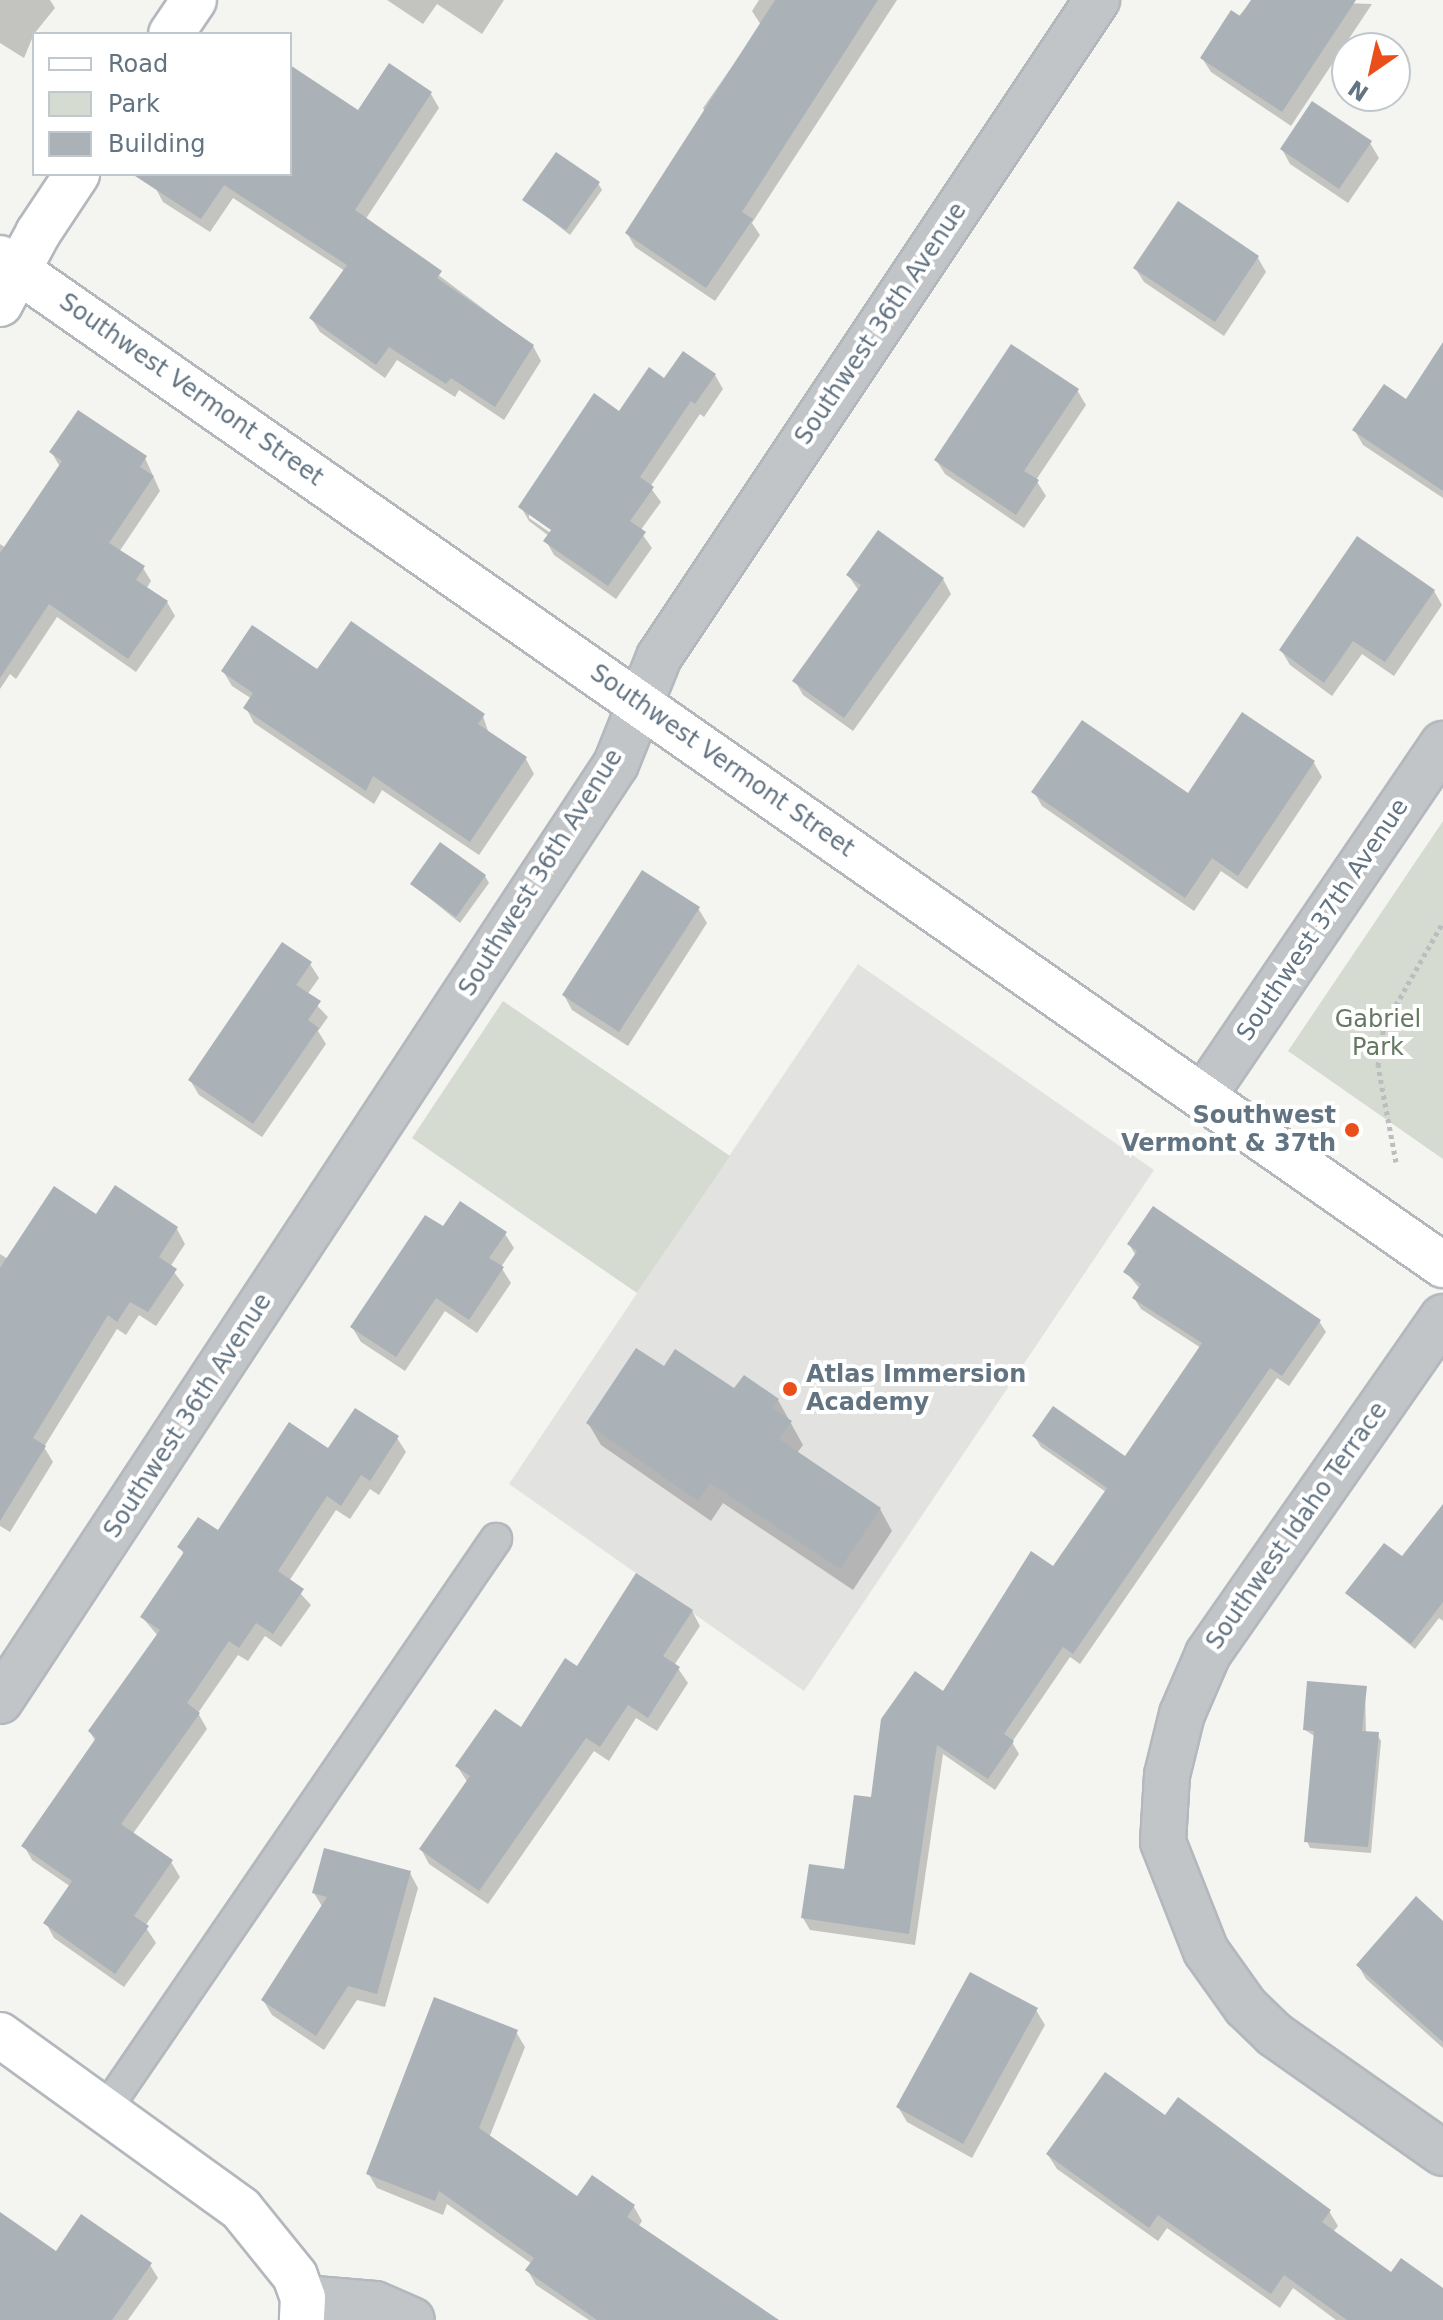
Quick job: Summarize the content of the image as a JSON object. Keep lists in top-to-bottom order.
{
  "streets": {
    "main road": ["Southwest Vermont Street"],
    "street": ["Southwest 36th Avenue", "Southwest 37th Avenue", "Southwest Idaho Terrace"]
  },
  "crossings": [
    ["Southwest 36th Avenue", "Southwest Vermont Street"],
    ["Southwest Vermont Street", "Southwest 37th Avenue"]
  ],
  "parks": ["Gabriel Park"],
  "places": ["Southwest Vermont & 37th", "Atlas Immersion Academy"],
  "legend": ["Road", "Park", "Building"],
  "north": "bottom left"
}
